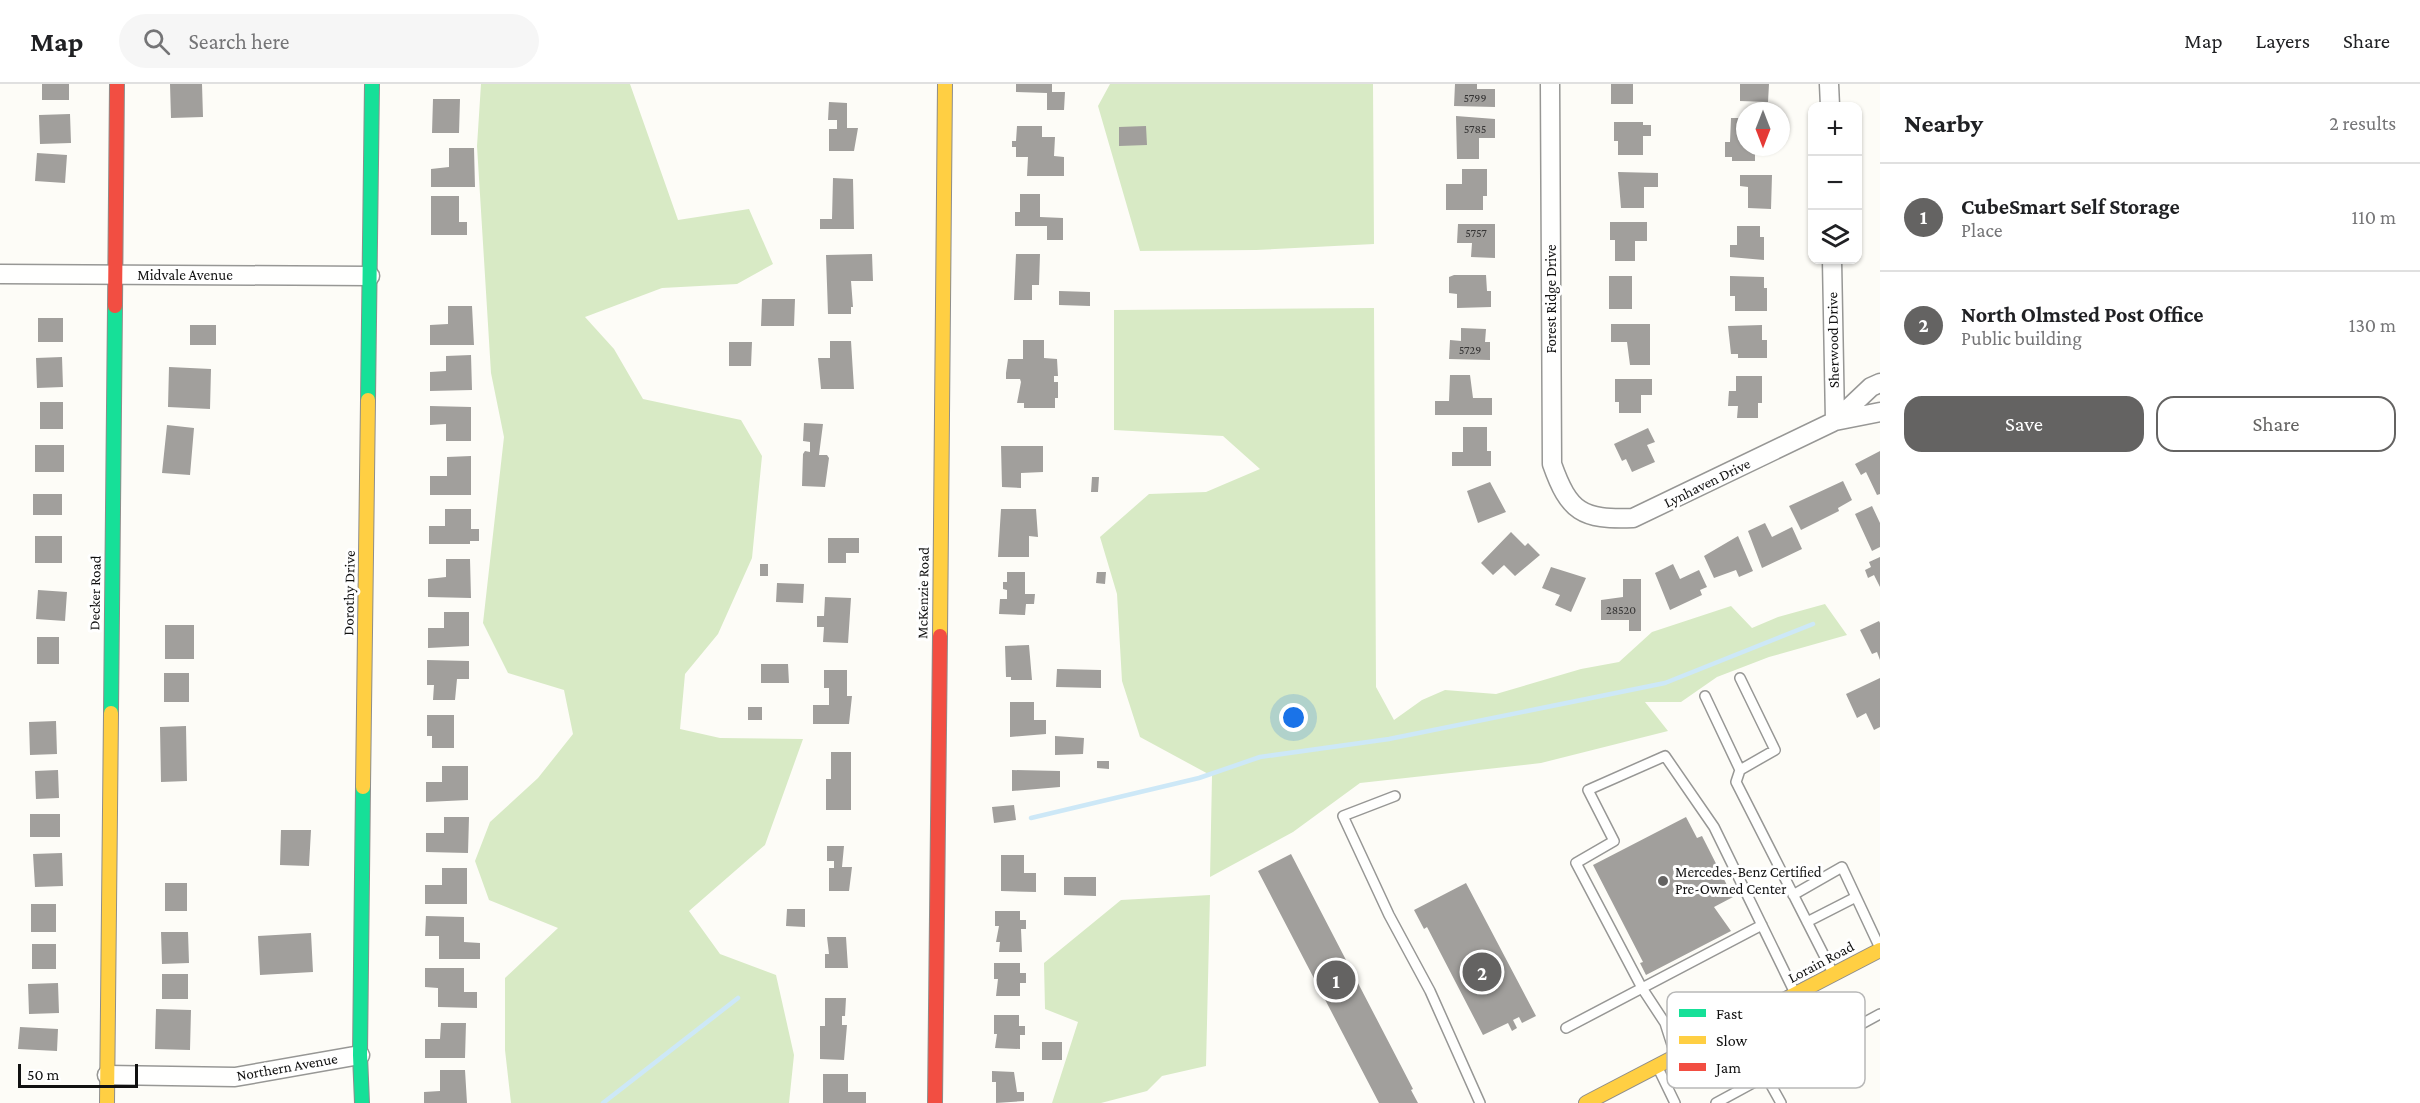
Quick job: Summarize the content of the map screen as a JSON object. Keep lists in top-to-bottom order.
{
  "streets": {
    "street": [
      "Midvale Avenue",
      "Forest Ridge Drive",
      "Sherwood Drive",
      "Lynhaven Drive",
      "Decker Road",
      "Dorothy Drive",
      "McKenzie Road",
      "Lorain Road",
      "Northern Avenue"
    ]
  },
  "crossings": [
    ["Midvale Avenue", "Decker Road"],
    ["Midvale Avenue", "Dorothy Drive"],
    ["Forest Ridge Drive", "Lynhaven Drive"],
    ["Sherwood Drive", "Lynhaven Drive"],
    ["Decker Road", "Northern Avenue"],
    ["Dorothy Drive", "Northern Avenue"]
  ],
  "places": ["Mercedes-Benz Certified Pre-Owned Center"],
  "house_numbers": [
    "5799",
    "5785",
    "5757",
    "5729",
    "28520"
  ],
  "legend": ["Fast", "Slow", "Jam"],
  "scale_bar": "50 m",
  "north": "bottom",
  "page": {
    "header": "Map",
    "search": "Search here",
    "nav": ["Map", "Layers", "Share"],
    "heading": ["Nearby", "2 results"],
    "map_buttons": ["+", "−"],
    "list": [
      {
        "mark": "1",
        "name": "CubeSmart Self Storage",
        "note": "Place",
        "value": "110 m"
      },
      {
        "mark": "2",
        "name": "North Olmsted Post Office",
        "note": "Public building",
        "value": "130 m"
      }
    ],
    "buttons": ["Save", "Share"],
    "pins": ["2", "1"],
    "scale": "50 m"
  }
}
